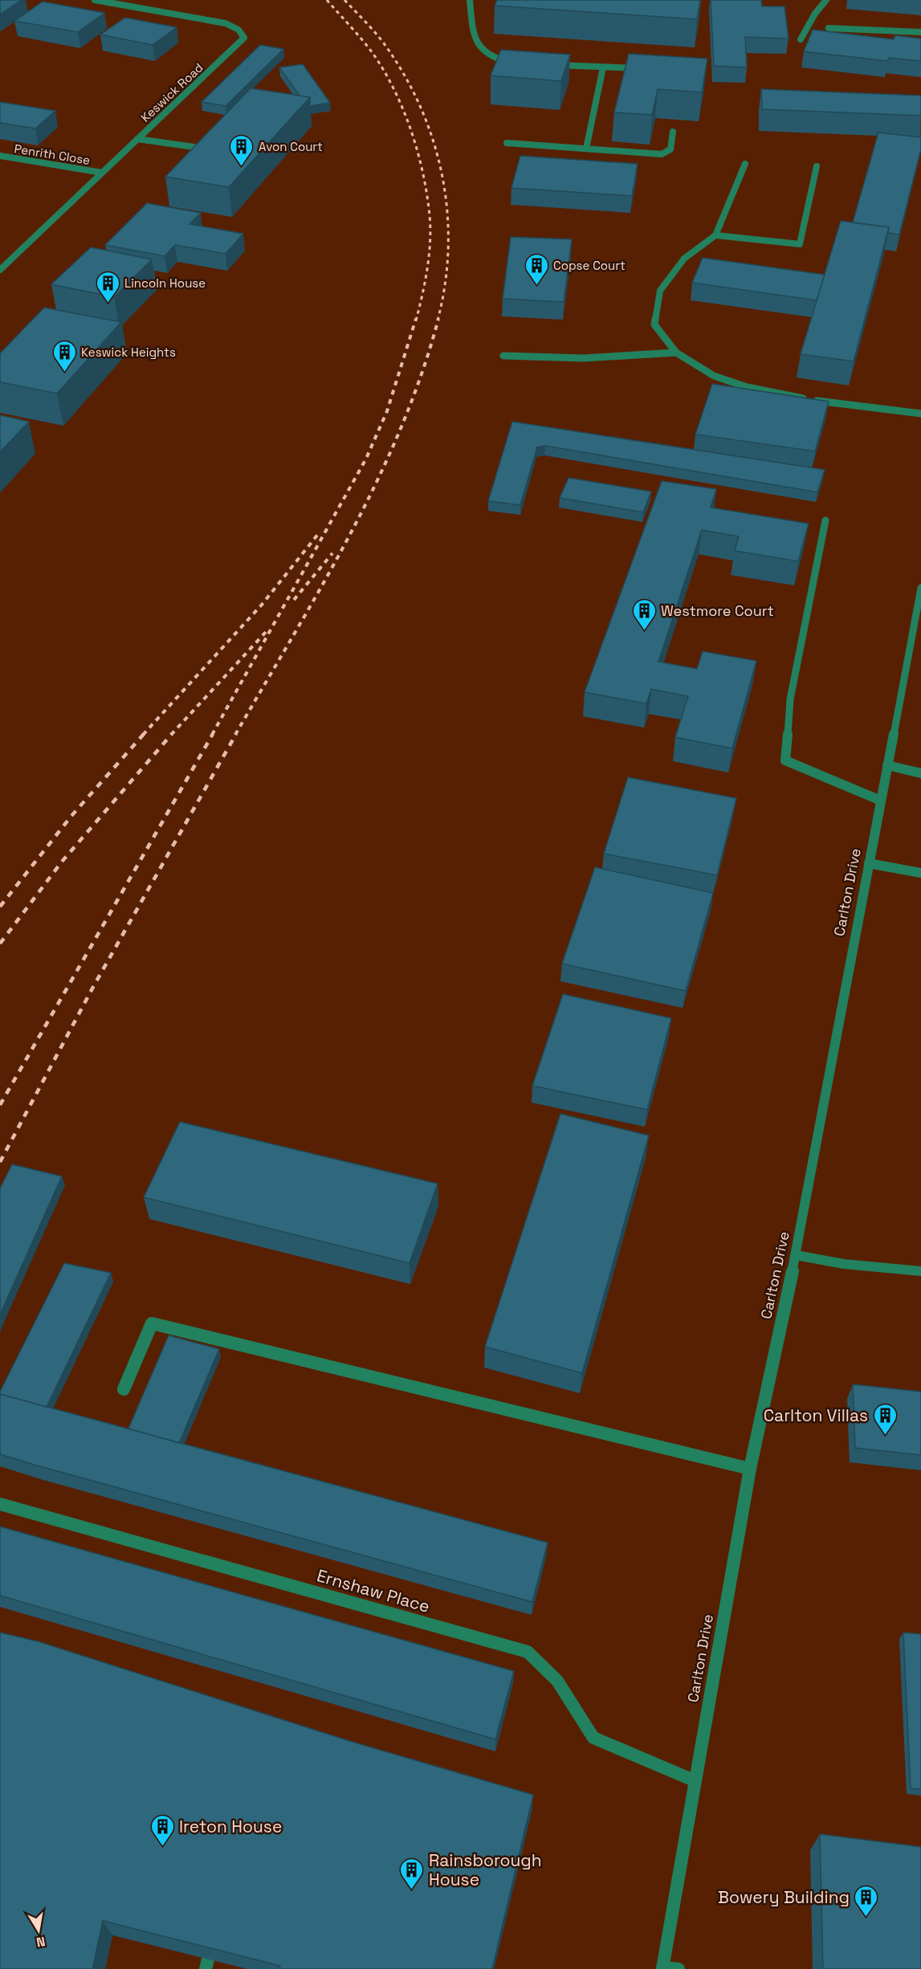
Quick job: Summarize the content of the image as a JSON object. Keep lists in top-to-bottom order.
{
  "streets": {
    "street": [
      "Keswick Road",
      "Penrith Close",
      "Carlton Drive",
      "Ernshaw Place"
    ]
  },
  "crossings": [
    ["Keswick Road", "Penrith Close"],
    ["Carlton Drive", "Ernshaw Place"]
  ],
  "places": {
    "building": [
      "Avon Court",
      "Copse Court",
      "Lincoln House",
      "Keswick Heights",
      "Westmore Court",
      "Carlton Villas",
      "Ireton House",
      "Rainsborough House",
      "Bowery Building"
    ]
  },
  "north": "bottom"
}
